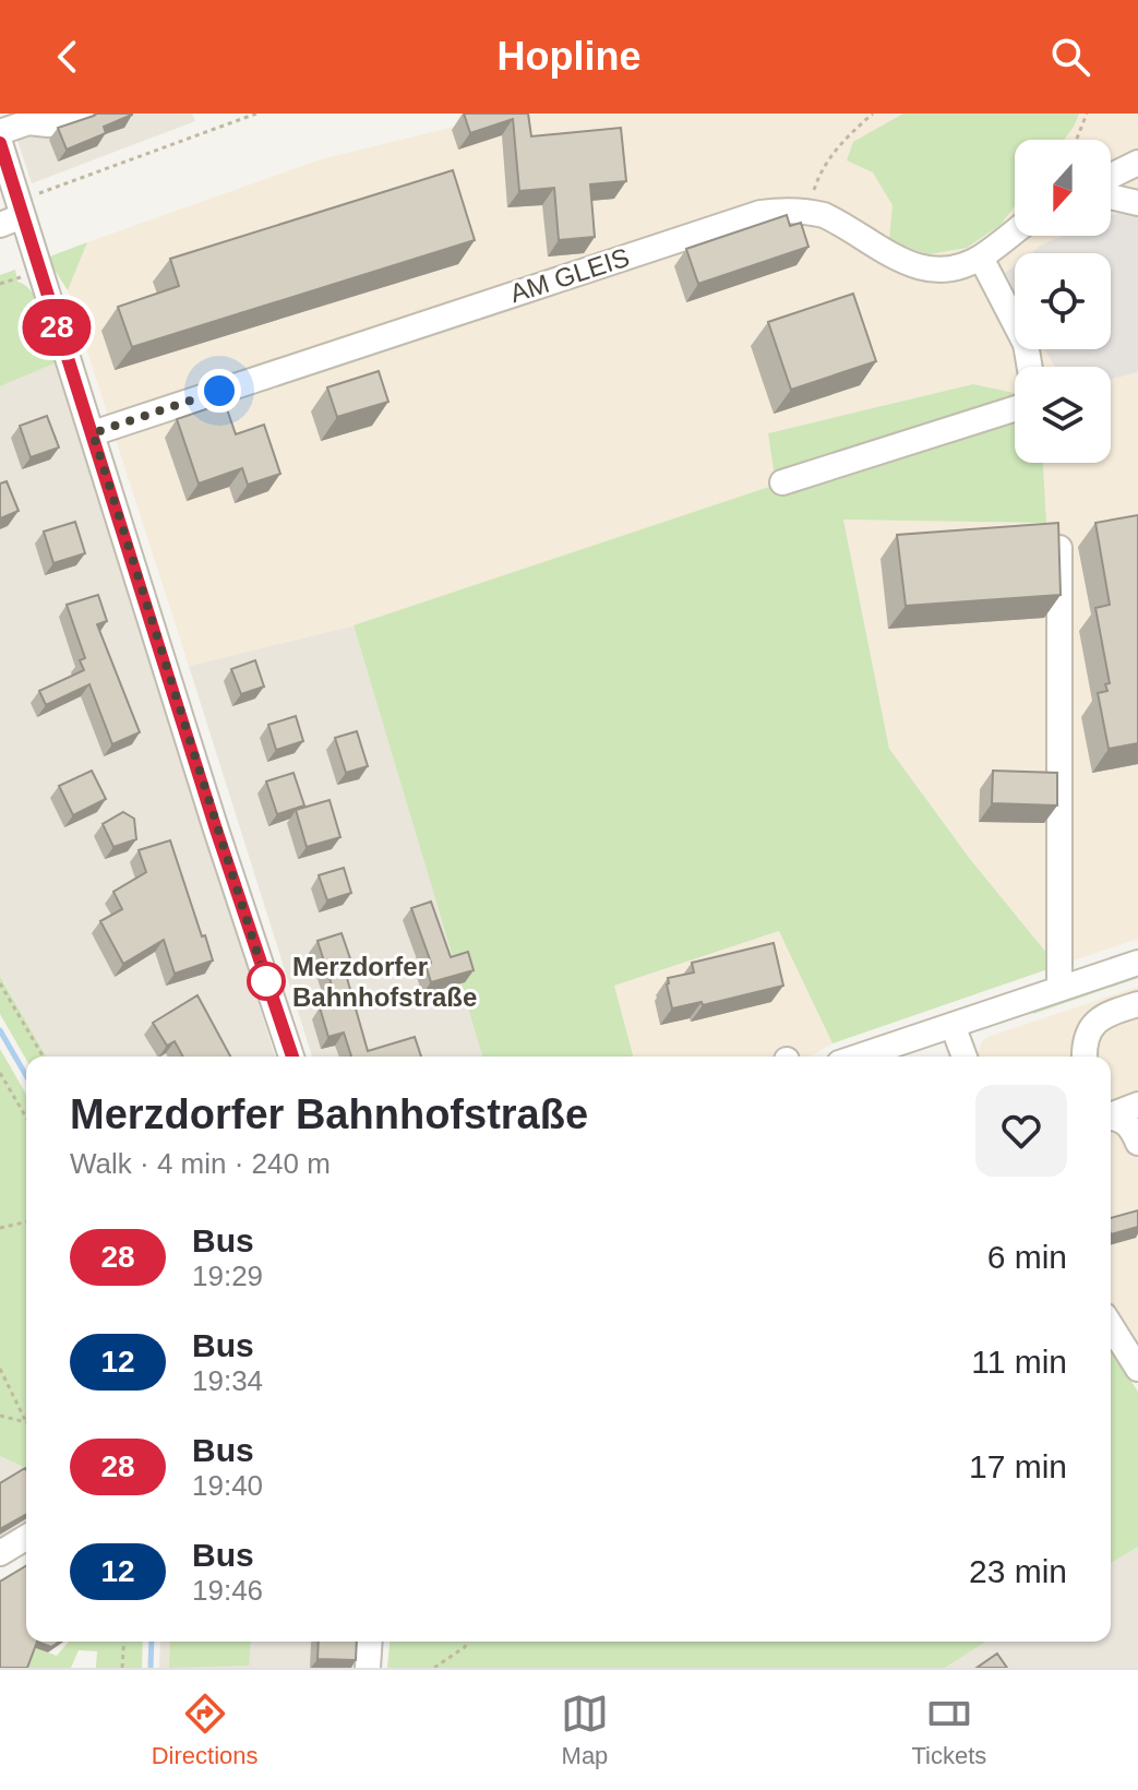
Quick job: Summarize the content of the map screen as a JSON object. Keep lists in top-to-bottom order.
{
  "streets": {
    "street": ["AM GLEIS"]
  },
  "places": ["Merzdorfer Bahnhofstraße"],
  "lines": ["bus line 28"],
  "north": "bottom",
  "page": {
    "header": "Hopline",
    "on_map": "28",
    "heading": ["Merzdorfer Bahnhofstraße", "Walk · 4 min · 240 m"],
    "list": [
      {
        "mark": "28",
        "name": "Bus",
        "note": "19:29",
        "value": "6 min"
      },
      {
        "mark": "12",
        "name": "Bus",
        "note": "19:34",
        "value": "11 min"
      },
      {
        "mark": "28",
        "name": "Bus",
        "note": "19:40",
        "value": "17 min"
      },
      {
        "mark": "12",
        "name": "Bus",
        "note": "19:46",
        "value": "23 min"
      }
    ],
    "tabs": ["Directions", "Map", "Tickets"]
  }
}
